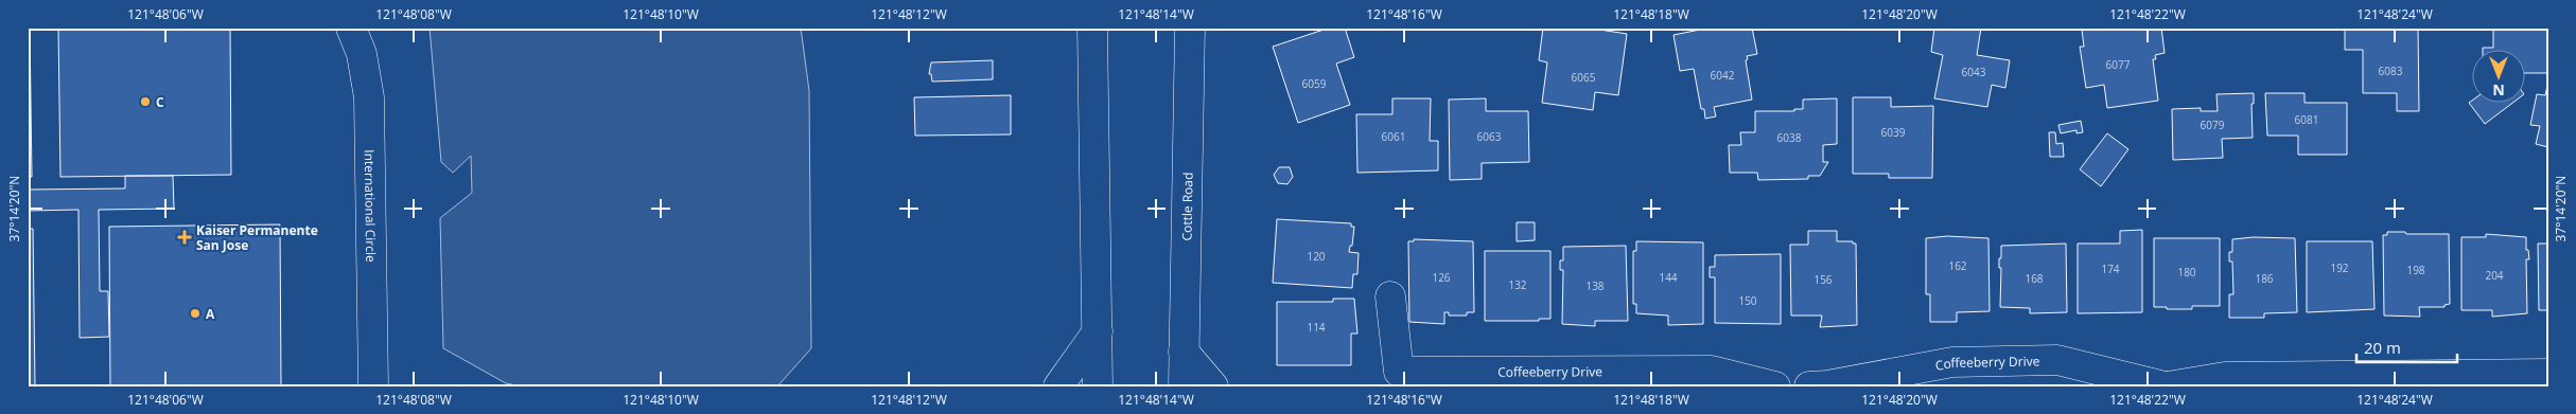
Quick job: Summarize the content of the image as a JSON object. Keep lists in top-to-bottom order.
{
  "streets": {
    "street": ["International Circle", "Cottle Road", "Coffeeberry Drive"]
  },
  "places": {
    "other": ["C", "A"],
    "health": ["Kaiser Permanente San Jose"]
  },
  "house_numbers": [
    "6077",
    "6083",
    "6043",
    "6042",
    "6065",
    "6059",
    "6081",
    "6079",
    "6039",
    "6061",
    "6063",
    "6038",
    "120",
    "162",
    "192",
    "174",
    "198",
    "180",
    "204",
    "126",
    "144",
    "168",
    "186",
    "156",
    "132",
    "138",
    "150",
    "114"
  ],
  "scale_bar": "20 m",
  "north": "bottom",
  "coordinates": [
    "121°48'06\"W",
    "121°48'08\"W",
    "121°48'10\"W",
    "121°48'12\"W",
    "121°48'14\"W",
    "121°48'16\"W",
    "121°48'18\"W",
    "121°48'20\"W",
    "121°48'22\"W",
    "121°48'24\"W",
    "37°14'20\"N"
  ]
}
